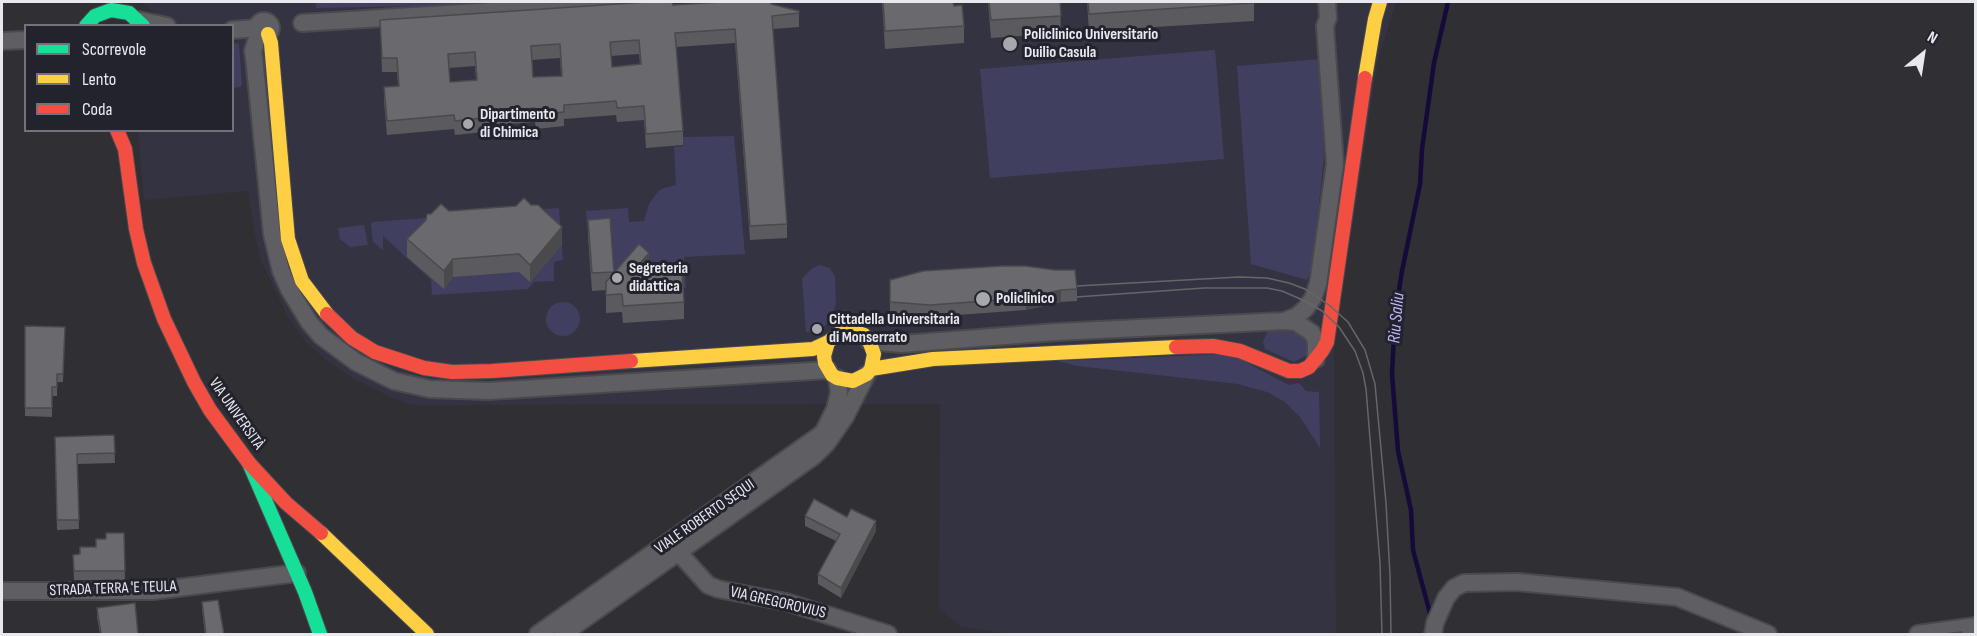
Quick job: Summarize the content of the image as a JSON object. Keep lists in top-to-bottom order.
{
  "streets": {
    "main road": ["VIA UNIVERSITÀ"],
    "street": ["VIALE ROBERTO SEQUI", "STRADA TERRA 'E TEULA", "VIA GREGOROVIUS"]
  },
  "crossings": [
    ["VIALE ROBERTO SEQUI", "VIA GREGOROVIUS"]
  ],
  "water": ["Riu Saliu"],
  "places": [
    "Policlinico Universitario Duilio Casula",
    "Dipartimento di Chimica",
    "Segreteria didattica",
    "Policlinico",
    "Cittadella Universitaria di Monserrato"
  ],
  "legend": ["Scorrevole", "Lento", "Coda"],
  "north": "top right"
}
